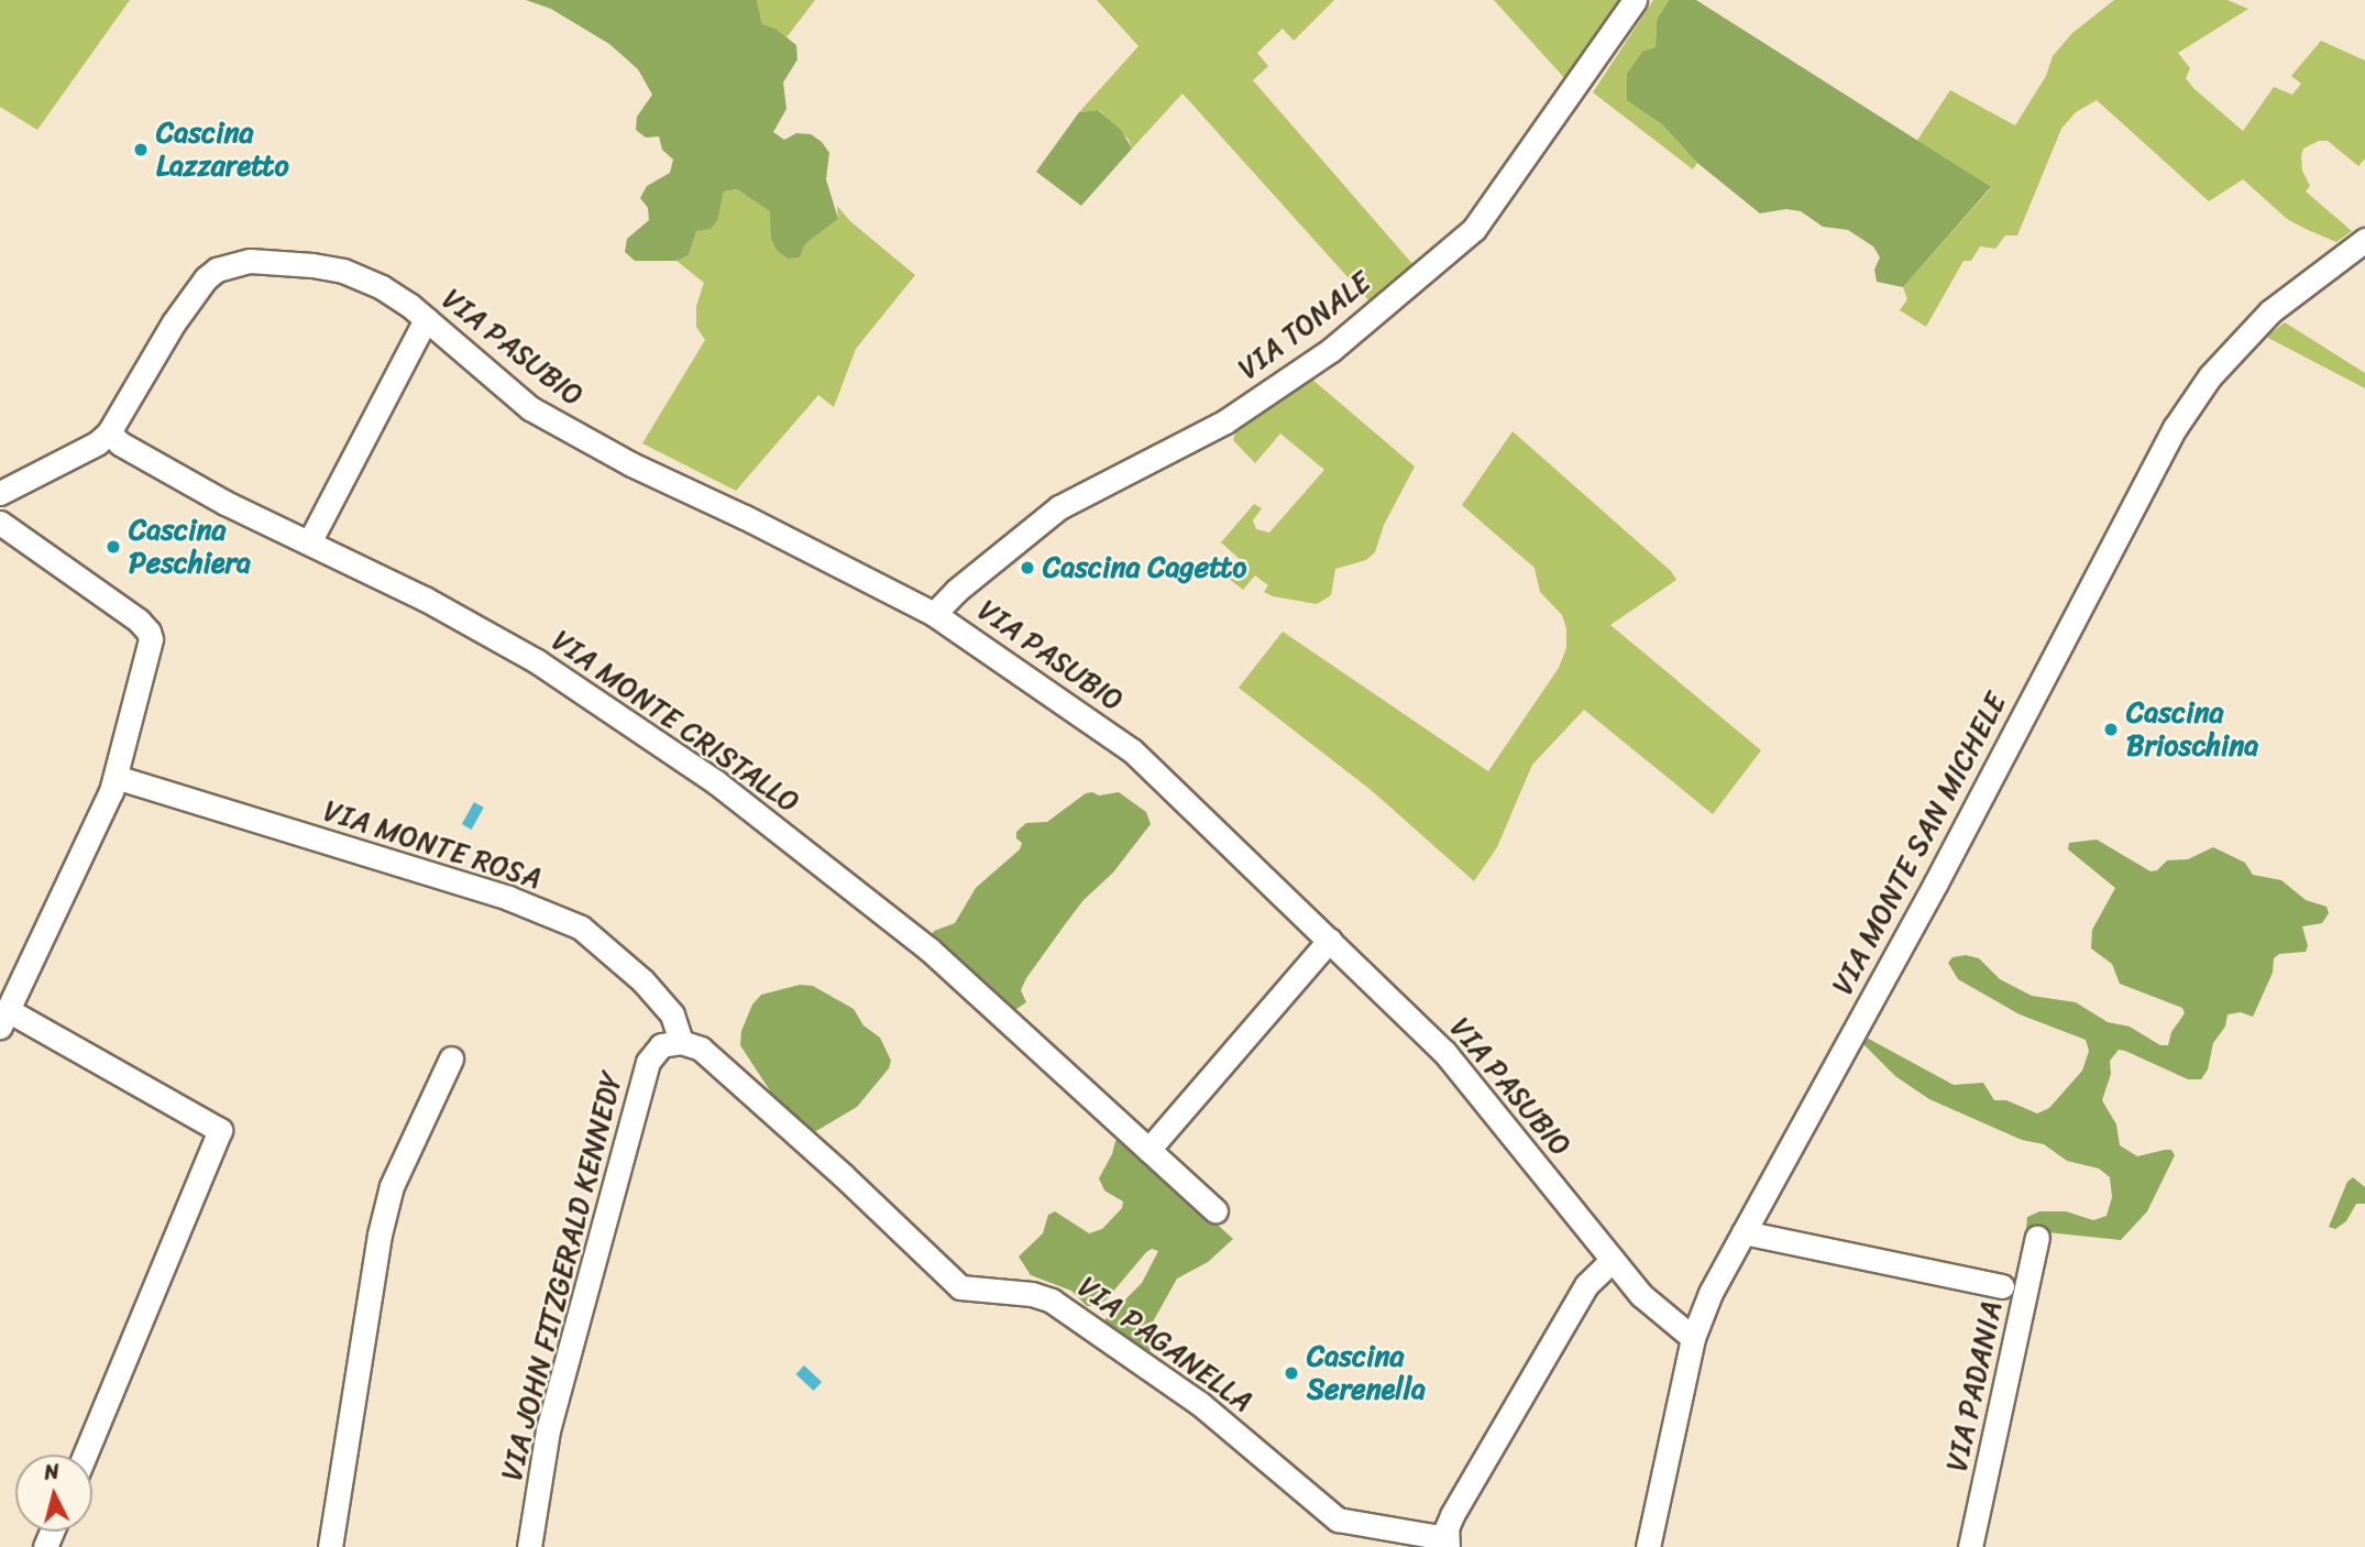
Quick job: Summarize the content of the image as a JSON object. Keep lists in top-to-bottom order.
{
  "streets": {
    "street": [
      "VIA TONALE",
      "VIA PASUBIO",
      "VIA MONTE CRISTALLO",
      "VIA MONTE SAN MICHELE",
      "VIA MONTE ROSA",
      "VIA JOHN FITZGERALD KENNEDY",
      "VIA PAGANELLA",
      "VIA PADANIA"
    ]
  },
  "crossings": [
    ["VIA TONALE", "VIA PASUBIO"],
    ["VIA PASUBIO", "VIA MONTE CRISTALLO"],
    ["VIA PASUBIO", "VIA MONTE SAN MICHELE"],
    ["VIA PASUBIO", "VIA PAGANELLA"],
    ["VIA MONTE ROSA", "VIA JOHN FITZGERALD KENNEDY"],
    ["VIA MONTE ROSA", "VIA PAGANELLA"],
    ["VIA JOHN FITZGERALD KENNEDY", "VIA PAGANELLA"]
  ],
  "places": [
    "Cascina Lazzaretto",
    "Cascina Peschiera",
    "Cascina Cagetto",
    "Cascina Brioschina",
    "Cascina Serenella"
  ],
  "north": "top"
}
